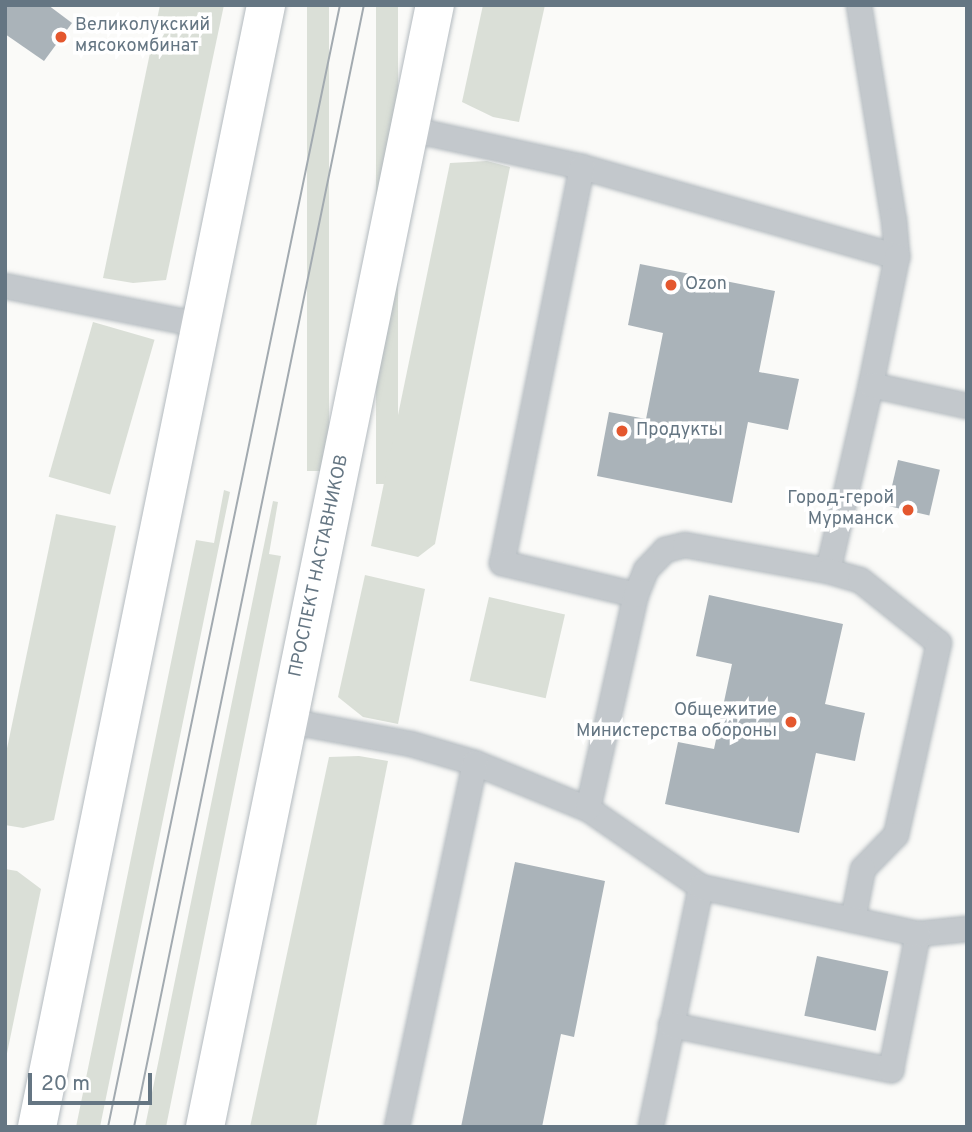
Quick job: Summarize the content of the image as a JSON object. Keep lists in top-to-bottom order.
{
  "streets": {
    "main road": ["ПРОСПЕКТ НАСТАВНИКОВ"]
  },
  "places": [
    "Великолукский мясокомбинат",
    "Ozon",
    "Продукты",
    "Город-герой Мурманск",
    "Общежитие Министерства обороны"
  ],
  "scale_bar": "20 m"
}
